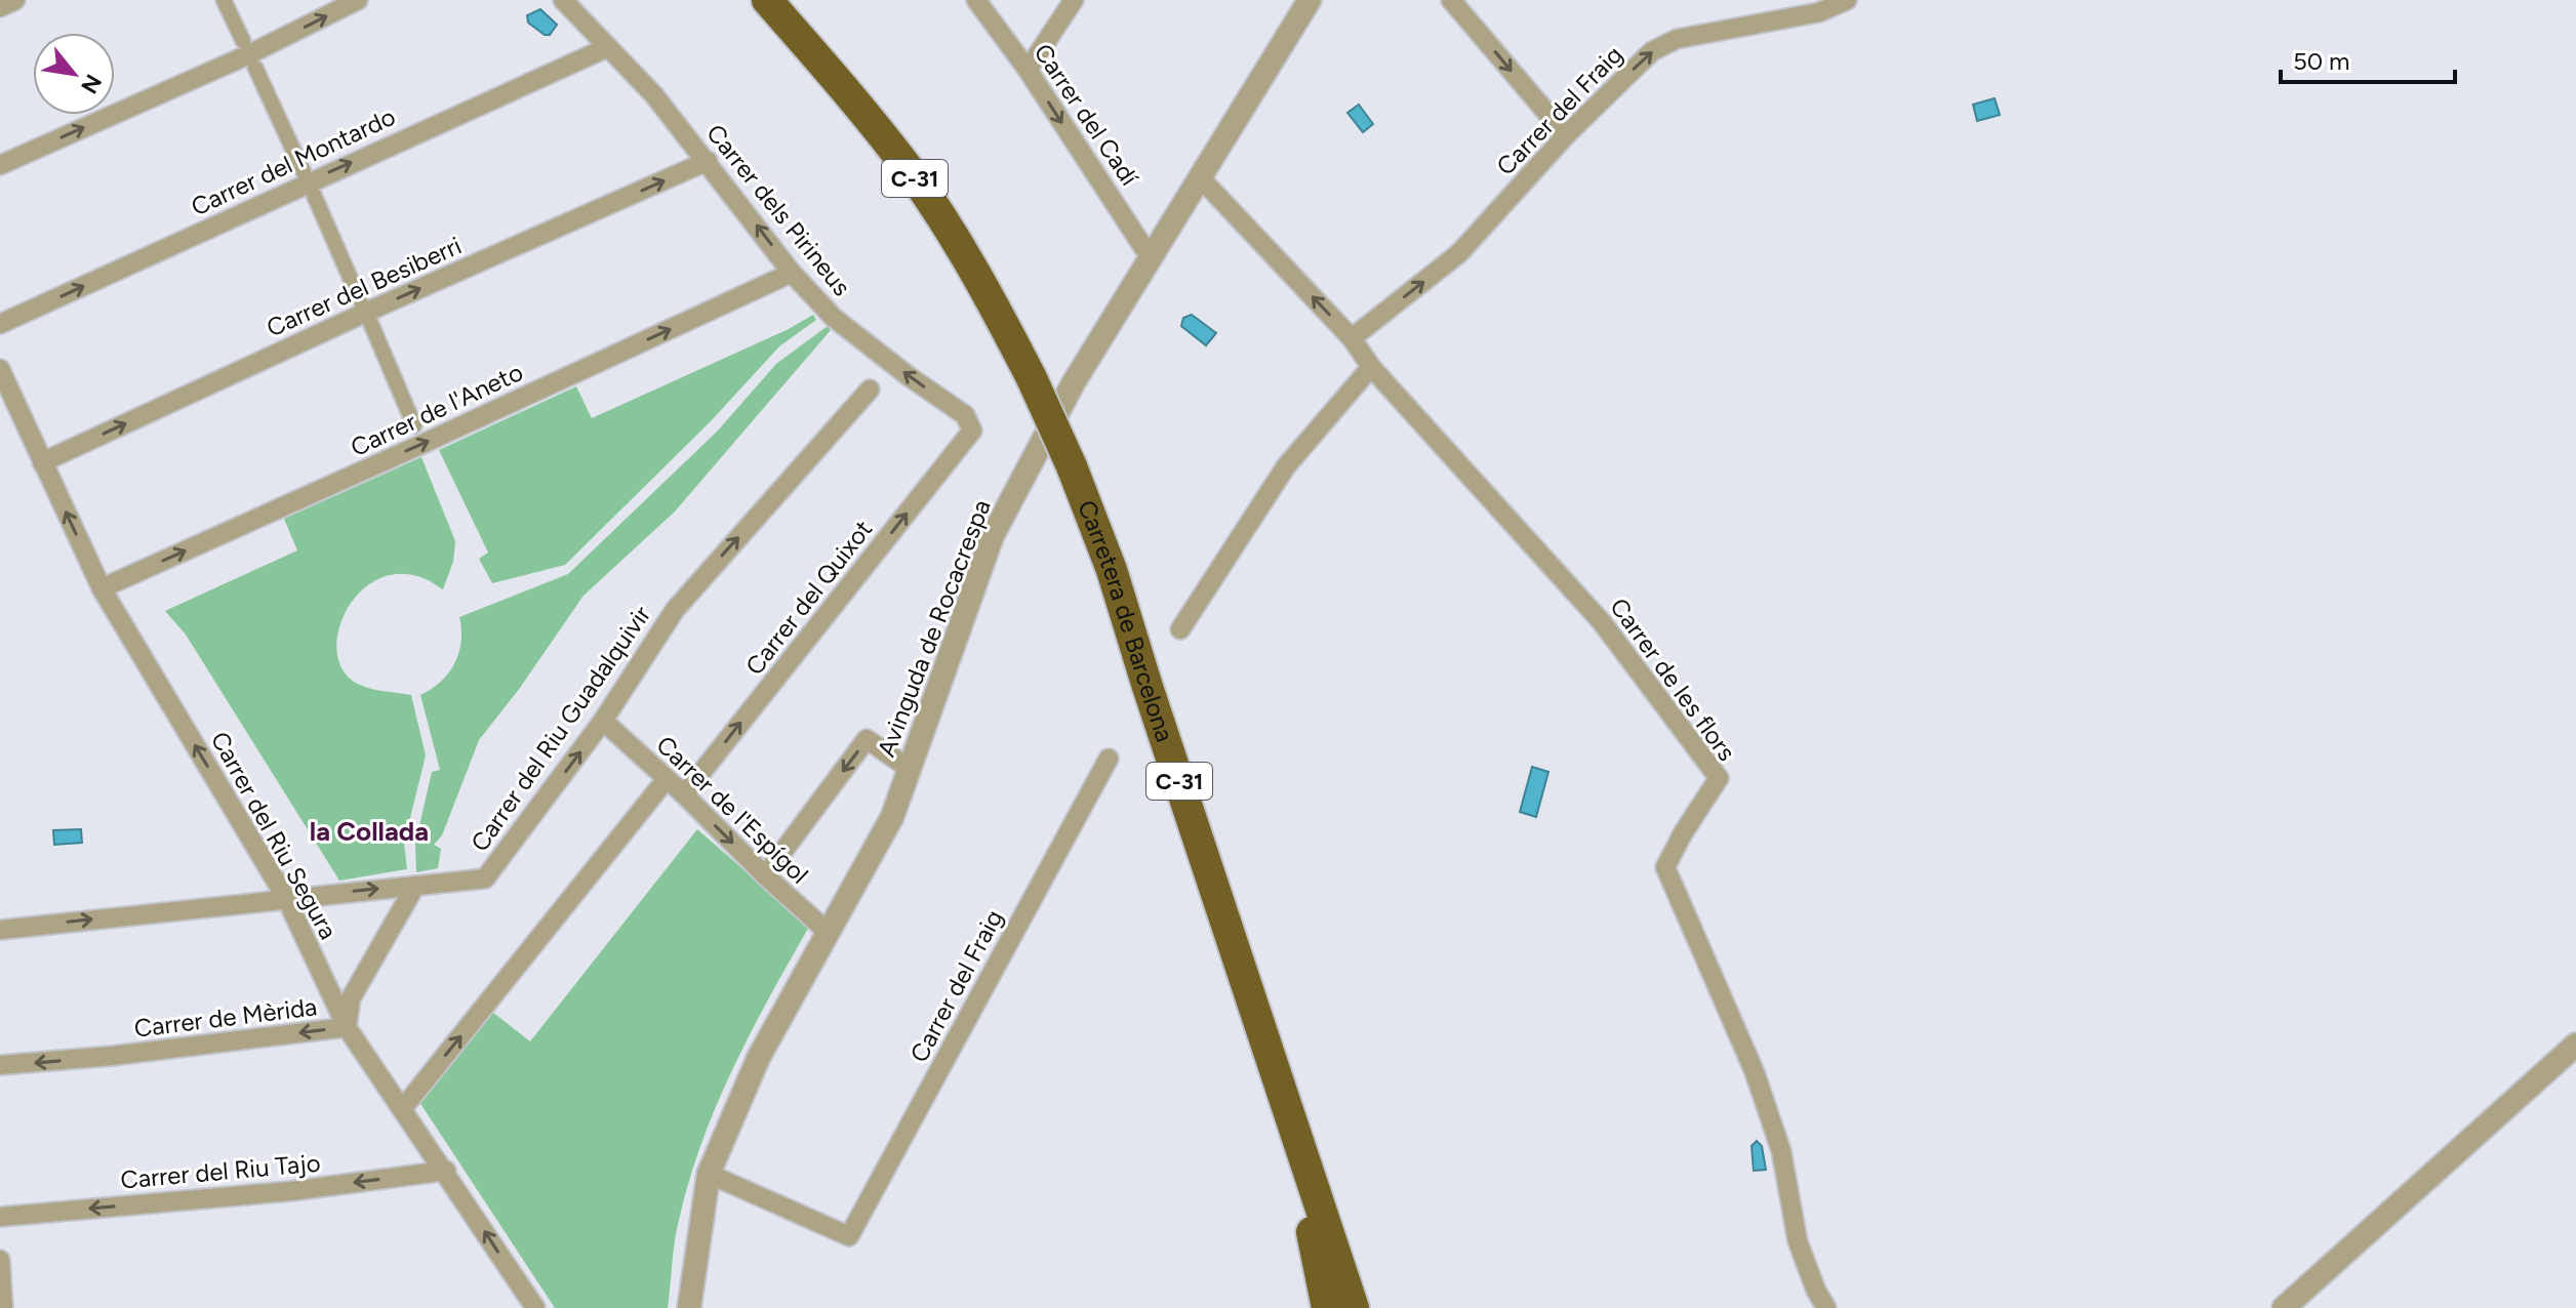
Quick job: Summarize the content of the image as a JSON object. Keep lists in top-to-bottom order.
{
  "streets": {
    "highway": ["C-31", "Carretera de Barcelona"],
    "street": [
      "Carrer del Fraig",
      "Carrer del Cadí",
      "Carrer del Montardo",
      "Carrer dels Pirineus",
      "Carrer del Besiberri",
      "Carrer de l'Aneto",
      "Carrer del Quixot",
      "Avinguda de Rocacrespa",
      "Carrer de les flors",
      "Carrer del Riu Guadalquivir",
      "Carrer de l'Espígol",
      "Carrer del Riu Segura",
      "Carrer de Mèrida",
      "Carrer del Riu Tajo"
    ]
  },
  "crossings": [
    ["Carrer del Fraig", "Avinguda de Rocacrespa"],
    ["Carrer del Cadí", "Avinguda de Rocacrespa"],
    ["Carrer del Montardo", "Carrer dels Pirineus"],
    ["Carrer dels Pirineus", "Carrer del Besiberri"],
    ["Carrer dels Pirineus", "Carrer de l'Aneto"],
    ["Carrer dels Pirineus", "Carrer del Quixot"],
    ["Carrer del Besiberri", "Carrer del Riu Segura"],
    ["Carrer de l'Aneto", "Carrer del Riu Segura"],
    ["Carrer del Quixot", "Carrer de l'Espígol"],
    ["Avinguda de Rocacrespa", "Carrer de l'Espígol"],
    ["Carrer del Riu Guadalquivir", "Carrer de l'Espígol"],
    ["Carrer del Riu Guadalquivir", "Carrer del Riu Segura"],
    ["Carrer del Riu Guadalquivir", "Carrer de Mèrida"],
    ["Carrer del Riu Segura", "Carrer de Mèrida"],
    ["Carrer del Riu Segura", "Carrer del Riu Tajo"]
  ],
  "one_way": [
    "Carrer del Fraig",
    "Carrer del Cadí",
    "Carrer dels Pirineus",
    "Carrer del Besiberri",
    "Carrer de l'Aneto",
    "Carrer del Quixot",
    "Carrer de l'Espígol",
    "Carrer del Riu Segura",
    "Carrer de Mèrida",
    "Carrer del Riu Tajo"
  ],
  "districts": ["la Collada"],
  "scale_bar": "50 m",
  "north": "bottom right"
}
